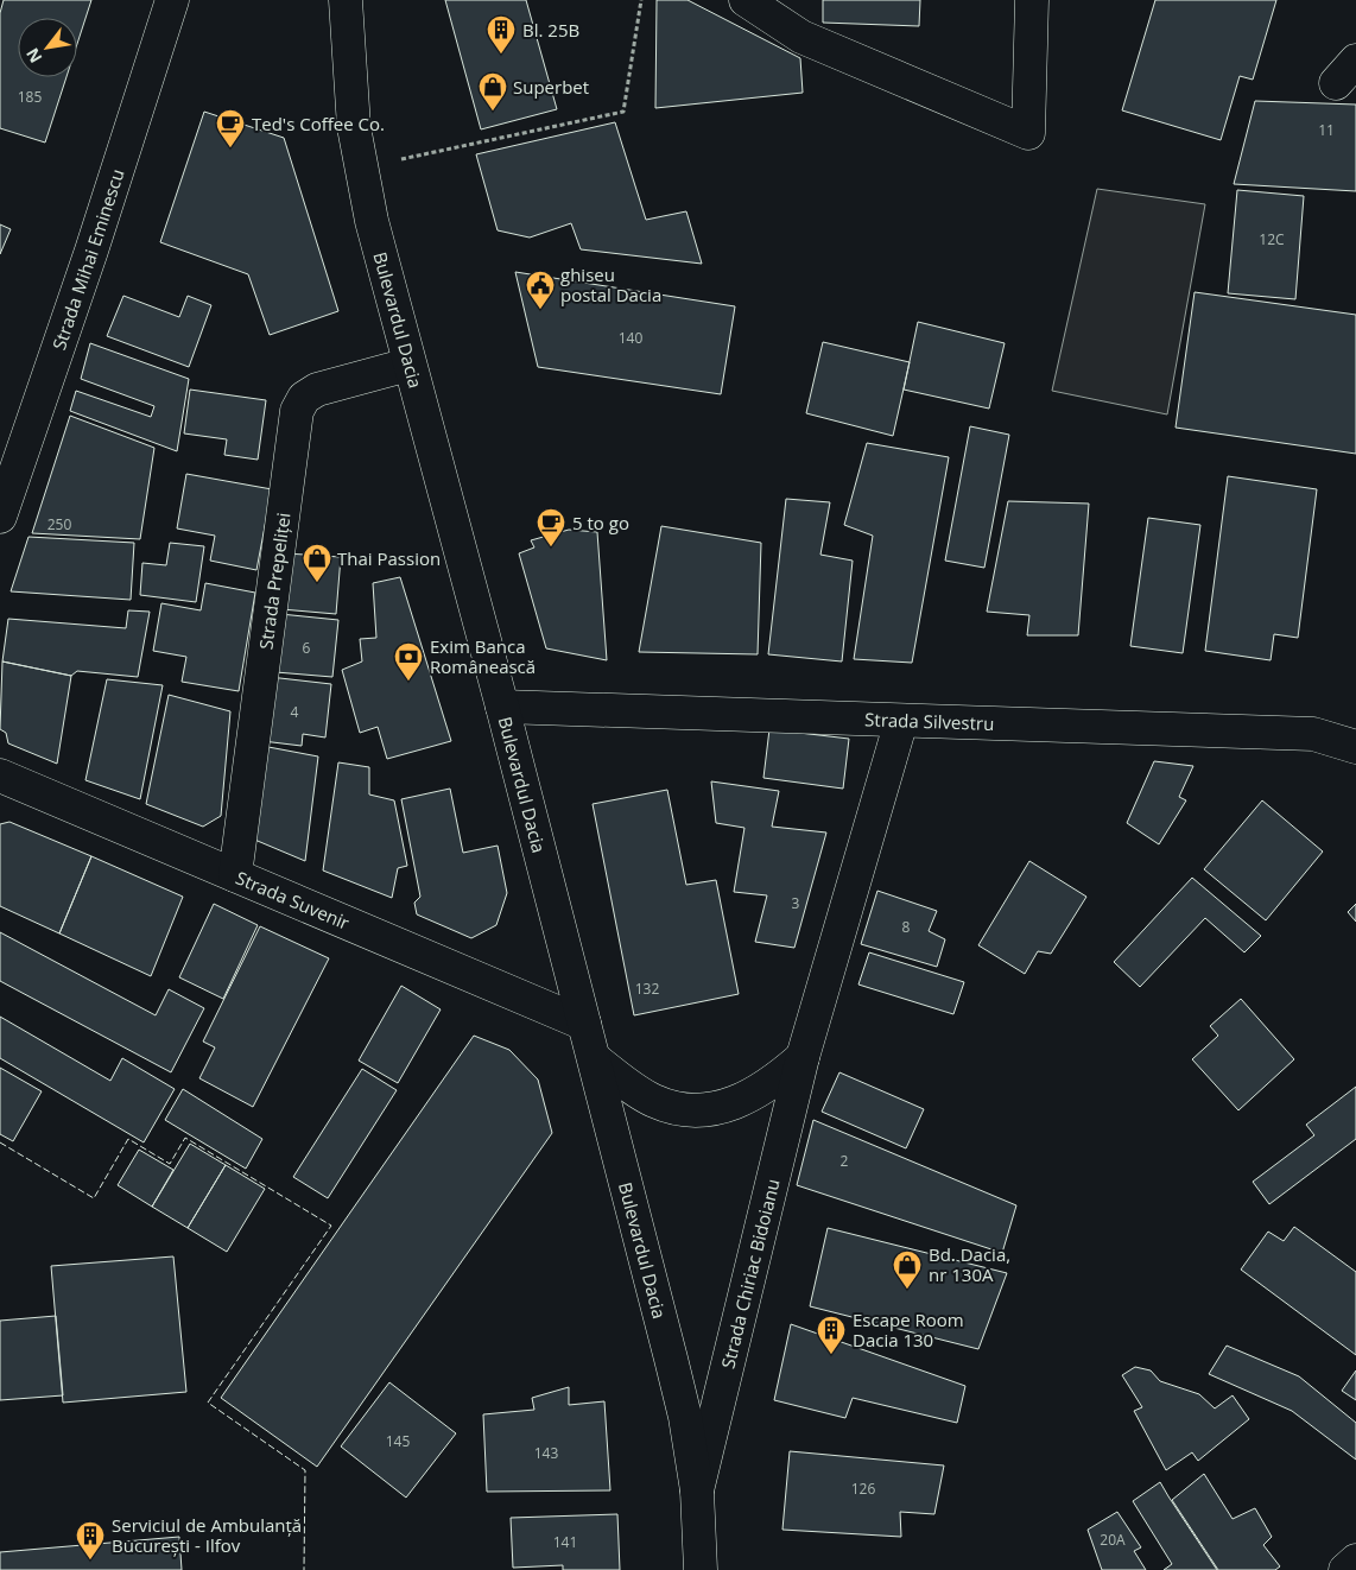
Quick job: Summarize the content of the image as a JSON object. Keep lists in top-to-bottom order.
{
  "streets": {
    "street": [
      "Strada Mihai Eminescu",
      "Bulevardul Dacia",
      "Strada Prepeliței",
      "Strada Silvestru",
      "Strada Suvenir",
      "Strada Chiriac Bidoianu"
    ]
  },
  "crossings": [
    ["Bulevardul Dacia", "Strada Prepeliței"],
    ["Bulevardul Dacia", "Strada Silvestru"],
    ["Bulevardul Dacia", "Strada Suvenir"],
    ["Bulevardul Dacia", "Strada Chiriac Bidoianu"],
    ["Strada Prepeliței", "Strada Suvenir"],
    ["Strada Silvestru", "Strada Chiriac Bidoianu"]
  ],
  "places": {
    "building": ["Bl. 25B", "Escape Room Dacia 130", "Serviciul de Ambulanță București - Ilfov"],
    "shop": ["Superbet", "Thai Passion", "Bd. Dacia, nr 130A"],
    "cafe": ["Ted's Coffee Co.", "5 to go"],
    "public building": ["ghiseu postal Dacia"],
    "bank": ["Exim Banca Românească"]
  },
  "house_numbers": [
    "185",
    "11",
    "12C",
    "140",
    "250",
    "6",
    "4",
    "3",
    "8",
    "132",
    "2",
    "145",
    "143",
    "126",
    "20A",
    "141"
  ],
  "north": "bottom left"
}
